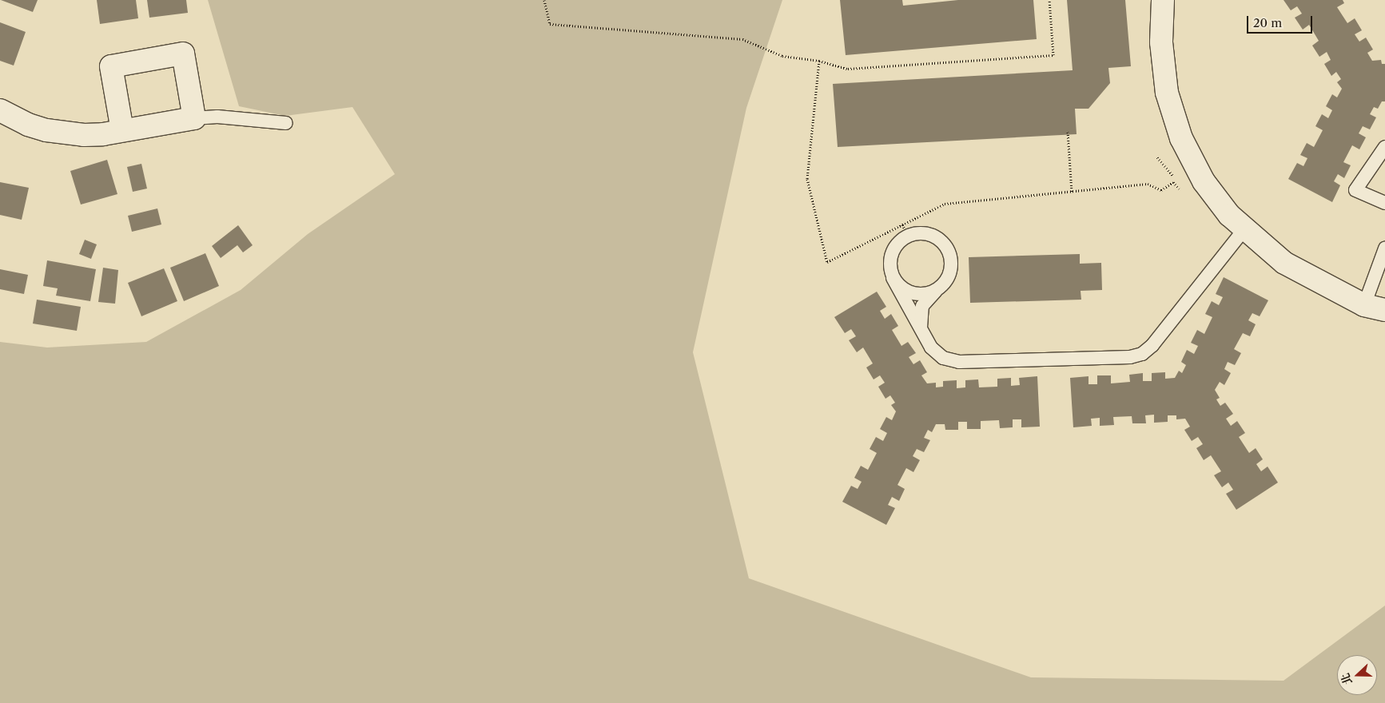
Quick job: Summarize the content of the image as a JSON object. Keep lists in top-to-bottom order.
{
  "scale_bar": "20 m",
  "north": "left"
}
